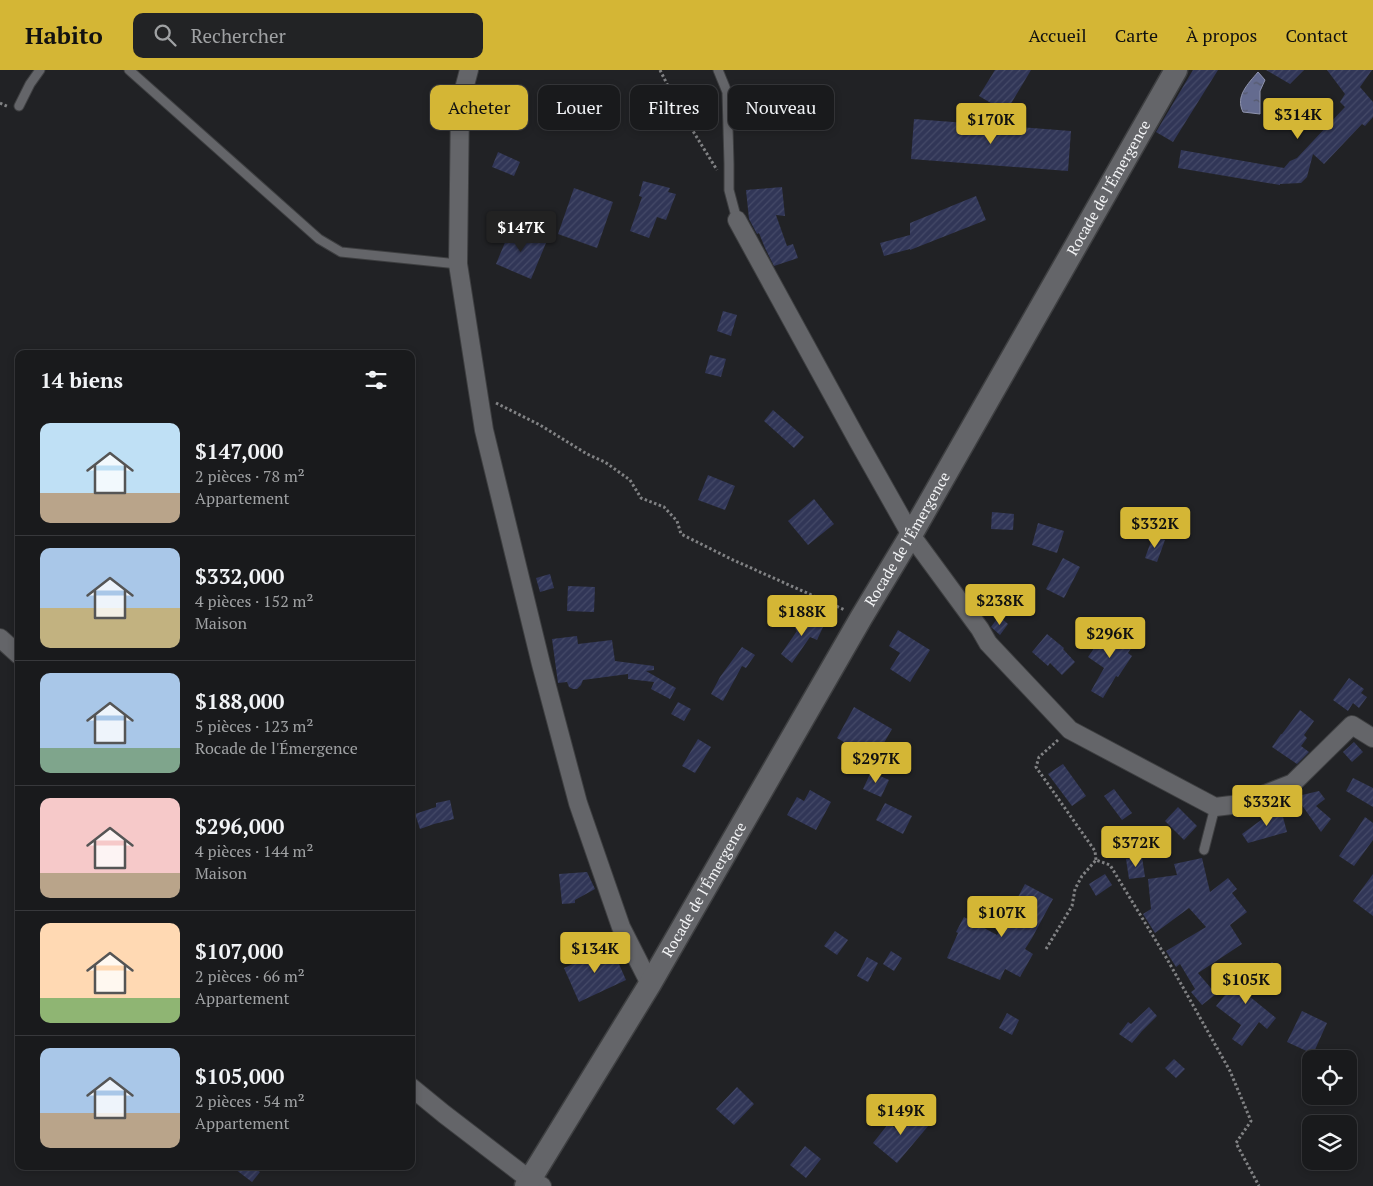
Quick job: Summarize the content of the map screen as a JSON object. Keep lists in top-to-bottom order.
{
  "streets": {
    "street": ["Rocade de l'Émergence"]
  },
  "page": {
    "header": "Habito",
    "search": "Rechercher",
    "nav": [
      "Accueil",
      "Carte",
      "À propos",
      "Contact"
    ],
    "chip": [
      "Acheter",
      "Louer",
      "Filtres",
      "Nouveau"
    ],
    "price": [
      "$314K",
      "$170K",
      "$147K",
      "$332K",
      "$238K",
      "$188K",
      "$296K",
      "$297K",
      "$332K",
      "$372K",
      "$107K",
      "$134K",
      "$105K",
      "$149K"
    ],
    "heading": "14 biens",
    "list": [
      {
        "name": "$147,000",
        "note": "2 pièces · 78 m² · Appartement"
      },
      {
        "name": "$332,000",
        "note": "4 pièces · 152 m² · Maison"
      },
      {
        "name": "$188,000",
        "note": "5 pièces · 123 m² · Rocade de l'Émergence"
      },
      {
        "name": "$296,000",
        "note": "4 pièces · 144 m² · Maison"
      },
      {
        "name": "$107,000",
        "note": "2 pièces · 66 m² · Appartement"
      },
      {
        "name": "$105,000",
        "note": "2 pièces · 54 m² · Appartement"
      }
    ]
  }
}
